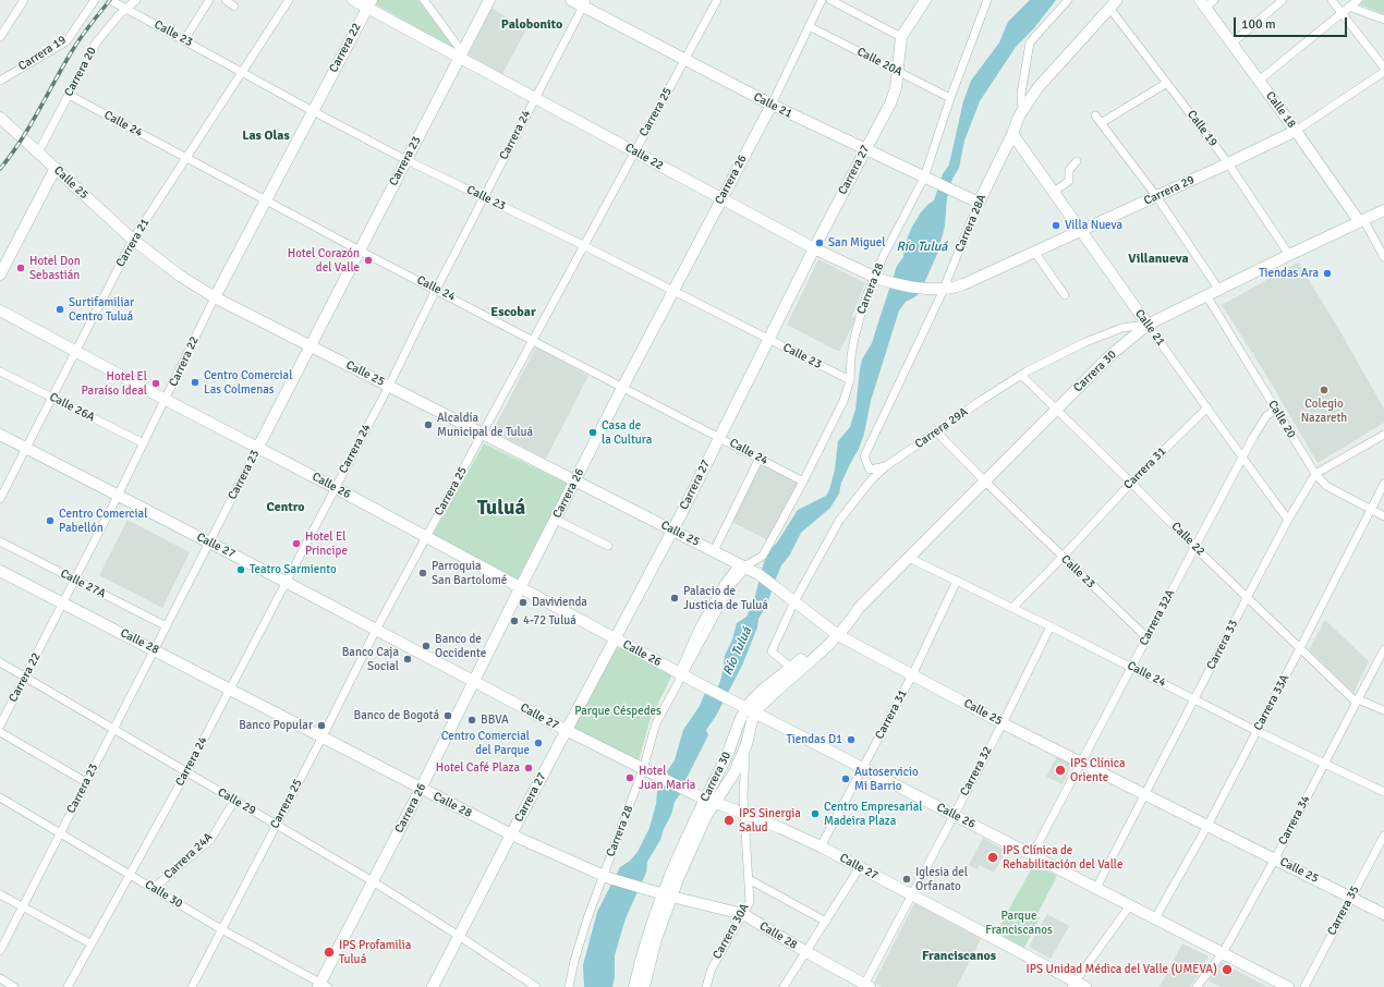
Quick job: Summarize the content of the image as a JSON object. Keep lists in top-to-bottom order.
{
  "streets": {
    "street": [
      "Calle 23",
      "Carrera 22",
      "Carrera 19",
      "Calle 20A",
      "Carrera 20",
      "Calle 21",
      "Calle 18",
      "Carrera 25",
      "Calle 24",
      "Calle 19",
      "Carrera 24",
      "Calle 22",
      "Carrera 23",
      "Carrera 27",
      "Carrera 26",
      "Calle 25",
      "Carrera 29",
      "Carrera 28A",
      "Carrera 21",
      "Carrera 28",
      "Carrera 30",
      "Calle 26A",
      "Calle 20",
      "Carrera 29A",
      "Carrera 31",
      "Calle 26",
      "Calle 27",
      "Calle 27A",
      "Carrera 32A",
      "Calle 28",
      "Carrera 33",
      "Carrera 33A",
      "Carrera 32",
      "Calle 29",
      "Carrera 34",
      "Carrera 24A",
      "Calle 30",
      "Carrera 35",
      "Carrera 30A"
    ]
  },
  "crossings": [
    ["Calle 23", "Carrera 22"],
    ["Calle 23", "Carrera 20"],
    ["Calle 23", "Carrera 25"],
    ["Calle 23", "Carrera 24"],
    ["Calle 23", "Carrera 23"],
    ["Calle 23", "Carrera 27"],
    ["Calle 23", "Carrera 26"],
    ["Calle 23", "Carrera 21"],
    ["Calle 23", "Carrera 28"],
    ["Calle 23", "Carrera 30"],
    ["Calle 23", "Carrera 29A"],
    ["Calle 23", "Carrera 31"],
    ["Calle 23", "Carrera 32A"],
    ["Carrera 22", "Calle 24"],
    ["Carrera 22", "Calle 22"],
    ["Carrera 22", "Calle 25"],
    ["Carrera 22", "Calle 26A"],
    ["Carrera 22", "Calle 26"],
    ["Carrera 22", "Calle 27"],
    ["Carrera 22", "Calle 27A"],
    ["Carrera 22", "Calle 28"],
    ["Carrera 22", "Calle 29"],
    ["Calle 20A", "Carrera 27"],
    ["Calle 20A", "Carrera 26"],
    ["Calle 20A", "Carrera 28"],
    ["Carrera 20", "Calle 24"],
    ["Carrera 20", "Calle 25"],
    ["Calle 21", "Carrera 25"],
    ["Calle 21", "Carrera 24"],
    ["Calle 21", "Carrera 27"],
    ["Calle 21", "Carrera 26"],
    ["Calle 21", "Carrera 29"],
    ["Calle 21", "Carrera 28A"],
    ["Calle 21", "Carrera 28"],
    ["Calle 21", "Carrera 30"],
    ["Calle 21", "Carrera 29A"],
    ["Calle 21", "Carrera 31"],
    ["Calle 21", "Carrera 32A"],
    ["Calle 21", "Carrera 33"],
    ["Calle 18", "Carrera 29"],
    ["Calle 18", "Carrera 30"],
    ["Carrera 25", "Calle 24"],
    ["Carrera 25", "Calle 22"],
    ["Carrera 25", "Calle 25"],
    ["Carrera 25", "Calle 26"],
    ["Carrera 25", "Calle 27"],
    ["Carrera 25", "Calle 28"],
    ["Carrera 25", "Calle 29"],
    ["Carrera 25", "Calle 30"],
    ["Calle 24", "Carrera 24"],
    ["Calle 24", "Carrera 23"],
    ["Calle 24", "Carrera 27"],
    ["Calle 24", "Carrera 26"],
    ["Calle 24", "Carrera 21"],
    ["Calle 24", "Carrera 28"],
    ["Calle 24", "Carrera 30"],
    ["Calle 24", "Carrera 31"],
    ["Calle 24", "Carrera 32A"],
    ["Calle 24", "Carrera 33"],
    ["Calle 24", "Carrera 33A"],
    ["Calle 24", "Carrera 32"],
    ["Calle 24", "Carrera 34"],
    ["Calle 19", "Carrera 29"],
    ["Calle 19", "Carrera 28A"],
    ["Calle 19", "Carrera 30"],
    ["Carrera 24", "Calle 22"],
    ["Carrera 24", "Calle 25"],
    ["Carrera 24", "Calle 26"],
    ["Carrera 24", "Calle 27"],
    ["Carrera 24", "Calle 28"],
    ["Carrera 24", "Calle 29"],
    ["Carrera 24", "Calle 30"],
    ["Calle 22", "Carrera 23"],
    ["Calle 22", "Carrera 27"],
    ["Calle 22", "Carrera 26"],
    ["Calle 22", "Carrera 29"],
    ["Calle 22", "Carrera 28A"],
    ["Calle 22", "Carrera 28"],
    ["Calle 22", "Carrera 30"],
    ["Calle 22", "Carrera 29A"],
    ["Calle 22", "Carrera 31"],
    ["Calle 22", "Carrera 32A"],
    ["Calle 22", "Carrera 33"],
    ["Calle 22", "Carrera 33A"],
    ["Calle 22", "Carrera 34"],
    ["Carrera 23", "Calle 25"],
    ["Carrera 23", "Calle 26"],
    ["Carrera 23", "Calle 27"],
    ["Carrera 23", "Calle 27A"],
    ["Carrera 23", "Calle 28"],
    ["Carrera 23", "Calle 29"],
    ["Carrera 23", "Calle 30"],
    ["Carrera 27", "Calle 25"],
    ["Carrera 27", "Calle 26"],
    ["Carrera 27", "Calle 27"],
    ["Carrera 27", "Calle 28"],
    ["Carrera 27", "Calle 29"],
    ["Carrera 26", "Calle 25"],
    ["Carrera 26", "Calle 26"],
    ["Carrera 26", "Calle 27"],
    ["Carrera 26", "Calle 28"],
    ["Carrera 26", "Calle 29"],
    ["Carrera 26", "Calle 30"],
    ["Calle 25", "Carrera 21"],
    ["Calle 25", "Carrera 28"],
    ["Calle 25", "Carrera 30"],
    ["Calle 25", "Carrera 29A"],
    ["Calle 25", "Carrera 31"],
    ["Calle 25", "Carrera 32A"],
    ["Calle 25", "Carrera 33"],
    ["Calle 25", "Carrera 33A"],
    ["Calle 25", "Carrera 32"],
    ["Calle 25", "Carrera 34"],
    ["Calle 25", "Carrera 35"],
    ["Carrera 29", "Carrera 28A"],
    ["Carrera 28A", "Carrera 29A"],
    ["Carrera 21", "Calle 26A"],
    ["Carrera 21", "Calle 26"],
    ["Carrera 21", "Calle 27"],
    ["Carrera 28", "Calle 26"],
    ["Carrera 28", "Calle 27"],
    ["Carrera 28", "Calle 28"],
    ["Carrera 30", "Calle 20"],
    ["Carrera 30", "Carrera 29A"],
    ["Carrera 30", "Calle 26"],
    ["Carrera 30", "Calle 27"],
    ["Carrera 30", "Calle 28"],
    ["Carrera 30", "Carrera 30A"],
    ["Calle 20", "Carrera 32A"],
    ["Calle 20", "Carrera 33"],
    ["Calle 20", "Carrera 33A"],
    ["Carrera 31", "Calle 26"],
    ["Carrera 31", "Calle 27"],
    ["Calle 26", "Carrera 32A"],
    ["Calle 26", "Carrera 33"],
    ["Calle 26", "Carrera 33A"],
    ["Calle 26", "Carrera 32"],
    ["Calle 26", "Carrera 34"],
    ["Calle 27", "Carrera 32"],
    ["Calle 27", "Carrera 30A"],
    ["Calle 28", "Carrera 32"],
    ["Calle 28", "Carrera 30A"],
    ["Calle 29", "Carrera 24A"],
    ["Carrera 24A", "Calle 30"]
  ],
  "districts": [
    "Palobonito",
    "Las Olas",
    "Villanueva",
    "Escobar",
    "Centro",
    "Tuluá",
    "Franciscanos"
  ],
  "water": ["Río Tuluá"],
  "parks": ["Parque Céspedes", "Parque Franciscanos"],
  "places": [
    "Villa Nueva",
    "San Miguel",
    "Hotel Corazón del Valle",
    "Hotel Don Sebastián",
    "Tiendas Ara",
    "Surtifamiliar Centro Tuluá",
    "Centro Comercial Las Colmenas",
    "Hotel El Paraíso Ideal",
    "Colegio Nazareth",
    "Alcaldía Municipal de Tuluá",
    "Casa de la Cultura",
    "Centro Comercial Pabellón",
    "Hotel El Principe",
    "Teatro Sarmiento",
    "Parroquia San Bartolomé",
    "Palacio de Justicia de Tuluá",
    "Davivienda",
    "4-72 Tuluá",
    "Banco de Occidente",
    "Banco Caja Social",
    "Banco de Bogotá",
    "BBVA",
    "Banco Popular",
    "Tiendas D1",
    "Centro Comercial del Parque",
    "Hotel Café Plaza",
    "IPS Clínica Oriente",
    "Hotel Juan María",
    "Autoservicio Mi Barrio",
    "Centro Empresarial Madeira Plaza",
    "IPS Sinergia Salud",
    "IPS Clínica de Rehabilitación del Valle",
    "Iglesia del Orfanato",
    "IPS Profamilia Tuluá",
    "IPS Unidad Médica del Valle (UMEVA)"
  ],
  "scale_bar": "100 m"
}
